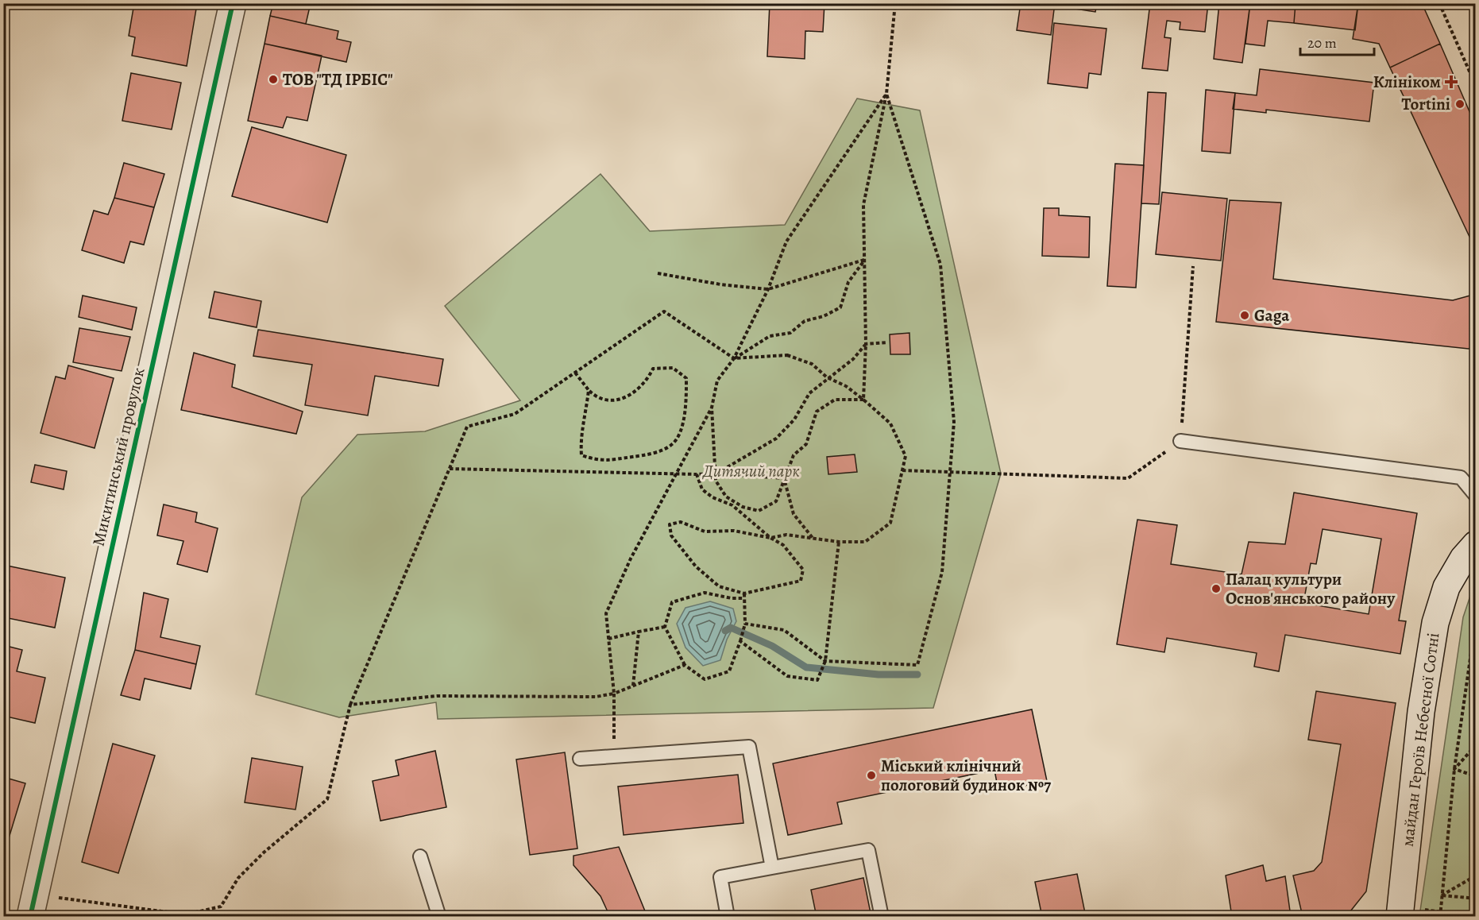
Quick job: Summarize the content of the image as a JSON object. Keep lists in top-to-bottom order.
{
  "streets": {
    "street": ["Микитинський провулок", "майдан Героїв Небесної Сотні"]
  },
  "parks": ["Дитячий парк"],
  "places": {
    "other": [
      "ТОВ \"ТД ІРБІС\"",
      "Tortini",
      "Gaga",
      "Палац культури Основ'янського району",
      "Міський клінічний пологовий будинок №7"
    ],
    "health": ["Клініком"]
  },
  "scale_bar": "20 m"
}
